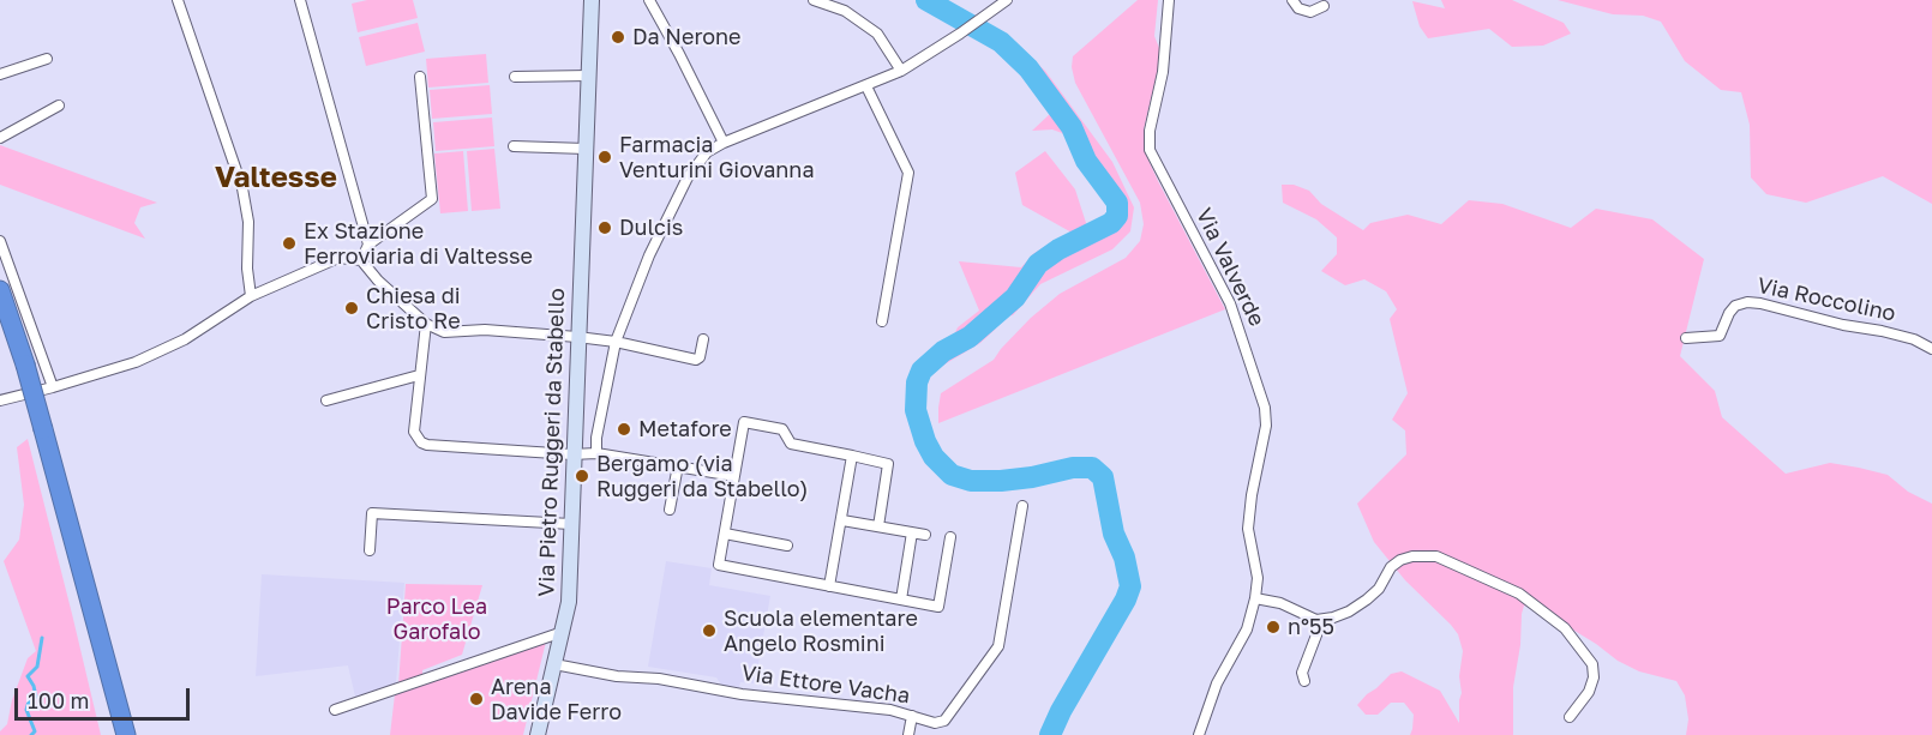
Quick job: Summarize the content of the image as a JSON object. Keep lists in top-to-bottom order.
{
  "streets": {
    "street": [
      "Via Valverde",
      "Via Roccolino",
      "Via Pietro Ruggeri da Stabello",
      "Via Ettore Vacha"
    ]
  },
  "crossings": [
    ["Via Pietro Ruggeri da Stabello", "Via Ettore Vacha"]
  ],
  "districts": ["Valtesse"],
  "parks": ["Parco Lea Garofalo"],
  "places": [
    "Da Nerone",
    "Farmacia Venturini Giovanna",
    "Dulcis",
    "Ex Stazione Ferroviaria di Valtesse",
    "Chiesa di Cristo Re",
    "Metafore",
    "Bergamo (via Ruggeri da Stabello)",
    "n°55",
    "Scuola elementare Angelo Rosmini",
    "Arena Davide Ferro"
  ],
  "scale_bar": "100 m"
}
